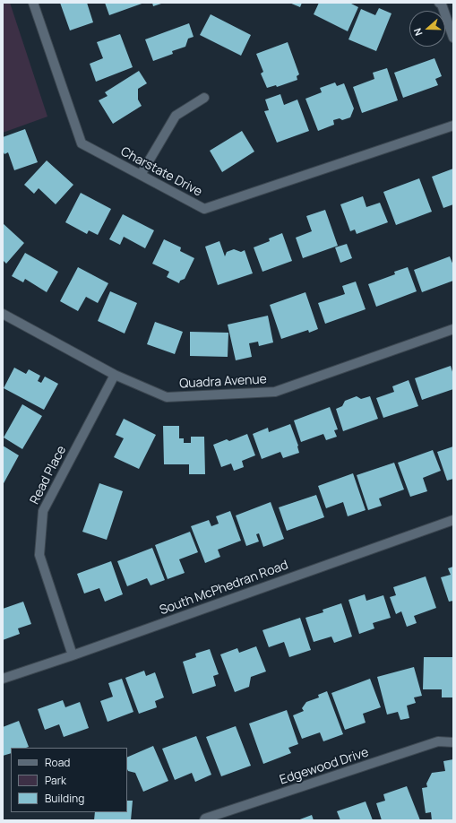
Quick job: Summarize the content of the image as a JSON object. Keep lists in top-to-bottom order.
{
  "streets": {
    "street": [
      "Charstate Drive",
      "Quadra Avenue",
      "Read Place",
      "South McPhedran Road",
      "Edgewood Drive"
    ]
  },
  "crossings": [
    ["Quadra Avenue", "Read Place"],
    ["Read Place", "South McPhedran Road"]
  ],
  "legend": ["Road", "Park", "Building"],
  "north": "left"
}
